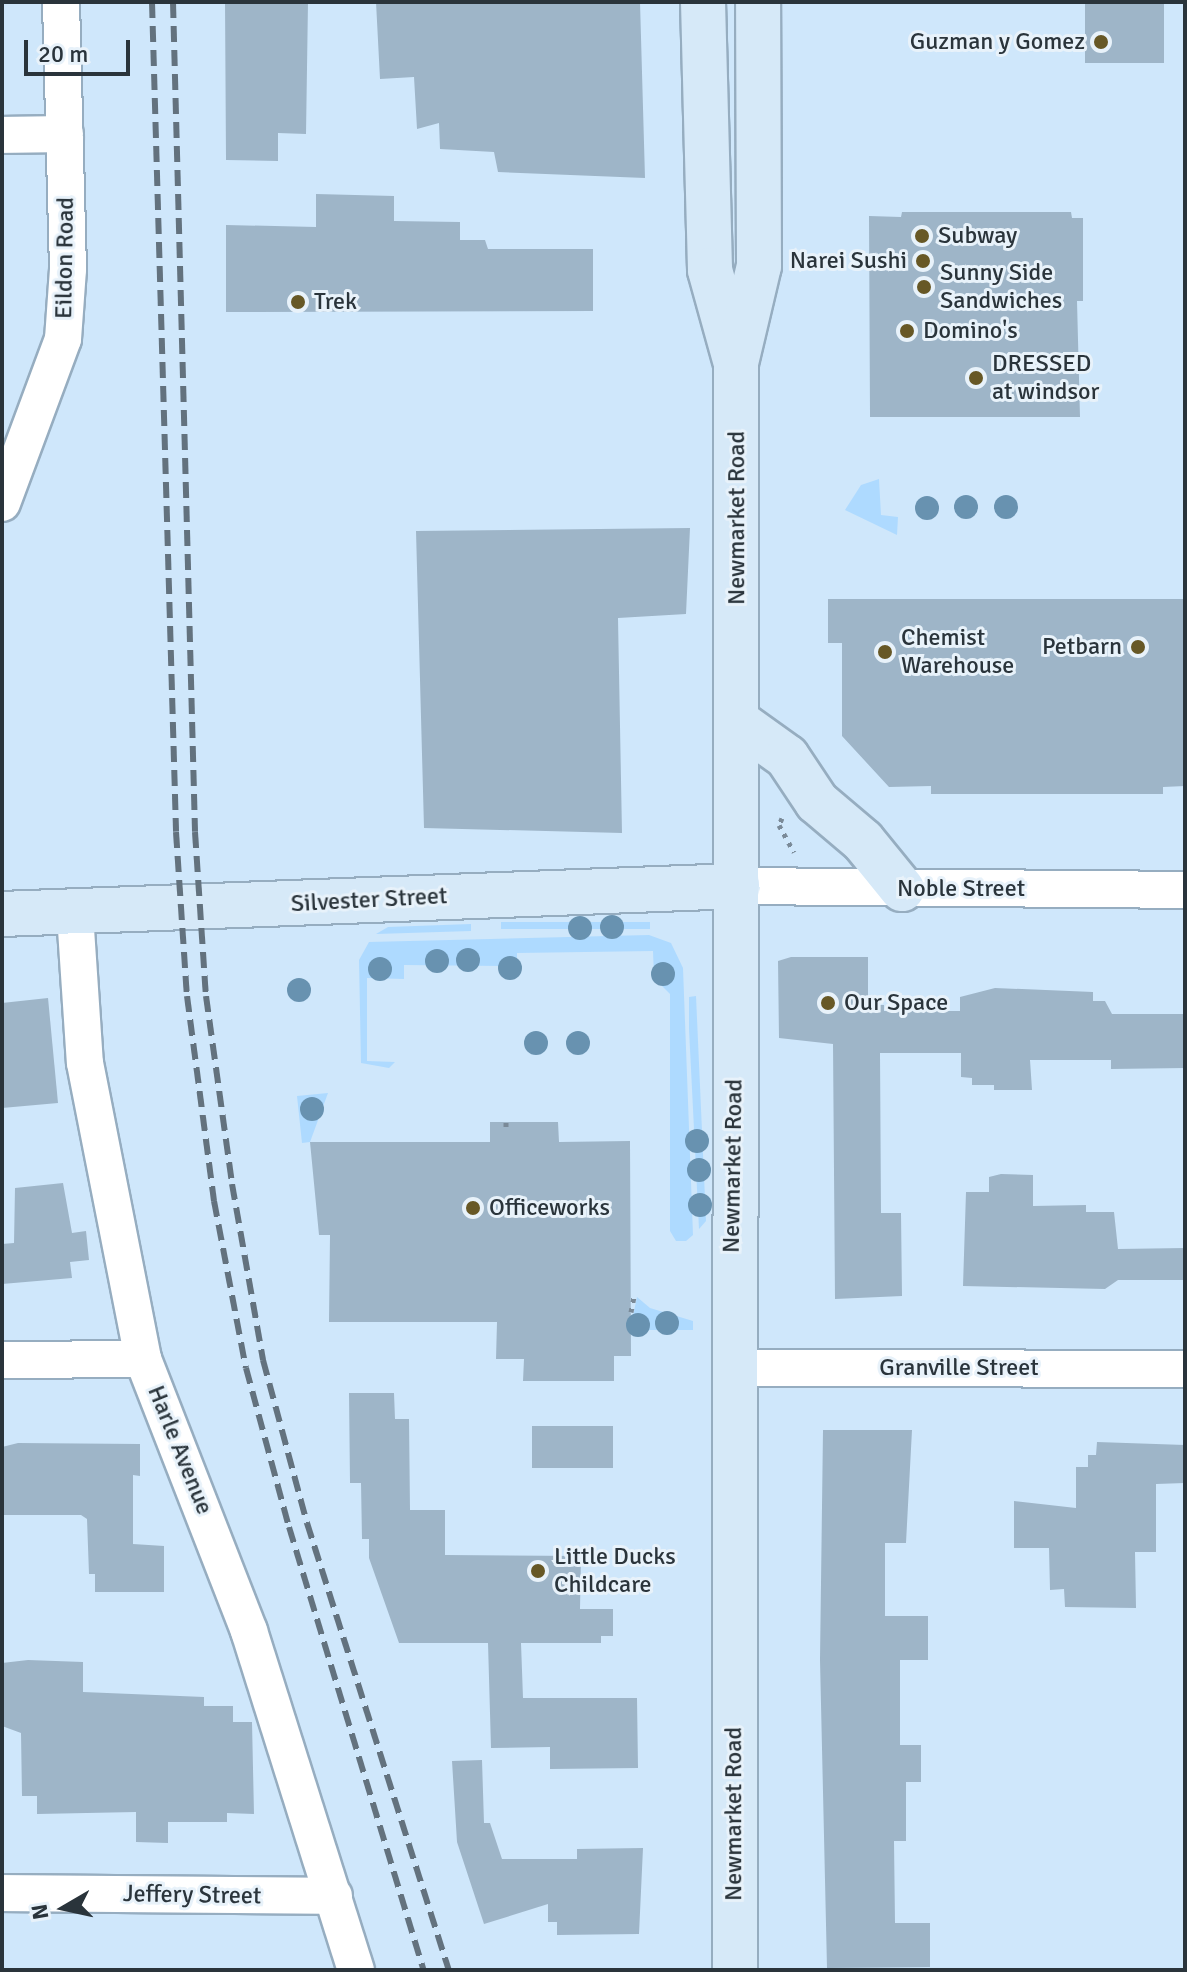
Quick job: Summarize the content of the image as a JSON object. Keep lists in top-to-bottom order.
{
  "streets": {
    "main road": ["Newmarket Road", "Silvester Street"],
    "street": [
      "Eildon Road",
      "Noble Street",
      "Granville Street",
      "Harle Avenue",
      "Jeffery Street"
    ]
  },
  "crossings": [
    ["Newmarket Road", "Noble Street"],
    ["Newmarket Road", "Silvester Street"],
    ["Newmarket Road", "Granville Street"],
    ["Noble Street", "Silvester Street"],
    ["Silvester Street", "Harle Avenue"],
    ["Harle Avenue", "Jeffery Street"]
  ],
  "places": [
    "Guzman y Gomez",
    "Subway",
    "Narei Sushi",
    "Sunny Side Sandwiches",
    "Trek",
    "Domino's",
    "DRESSED at windsor",
    "Petbarn",
    "Chemist Warehouse",
    "Our Space",
    "Officeworks",
    "Little Ducks Childcare"
  ],
  "scale_bar": "20 m",
  "north": "left"
}
